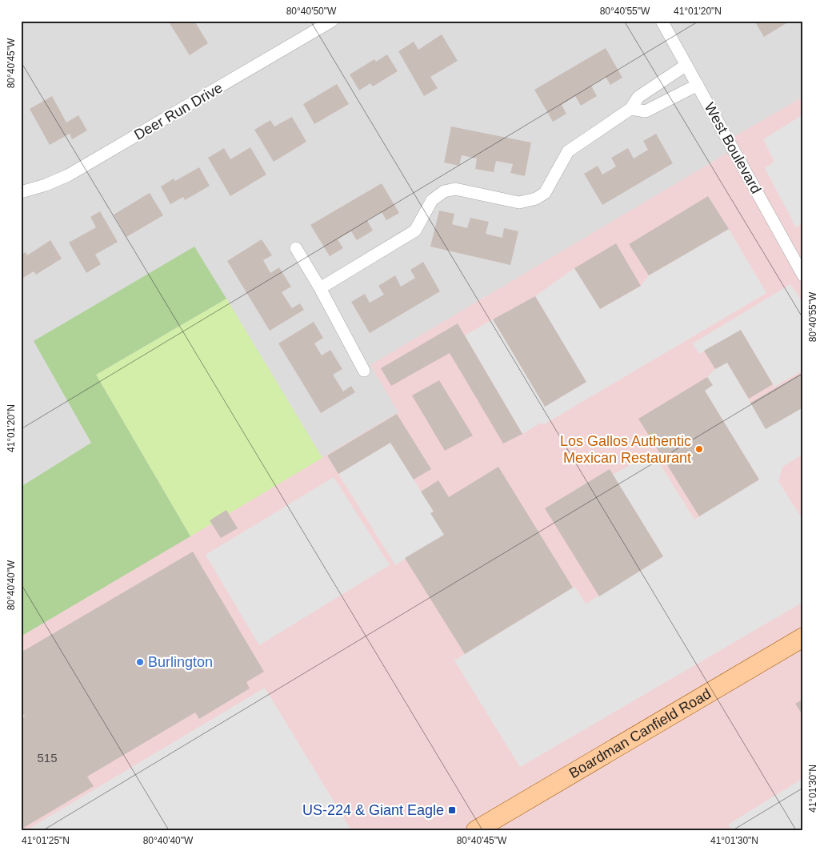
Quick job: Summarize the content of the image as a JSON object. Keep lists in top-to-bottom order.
{
  "streets": {
    "main road": ["Boardman Canfield Road"],
    "street": ["Deer Run Drive", "West Boulevard"]
  },
  "places": {
    "other": ["Los Gallos Authentic Mexican Restaurant", "Burlington"],
    "transit": ["US-224 & Giant Eagle"]
  },
  "house_numbers": ["515"],
  "coordinates": [
    "80°40'50\"W",
    "80°40'55\"W",
    "41°01'20\"N",
    "80°40'45\"W",
    "80°40'40\"W",
    "41°01'30\"N",
    "41°01'25\"N"
  ]
}
